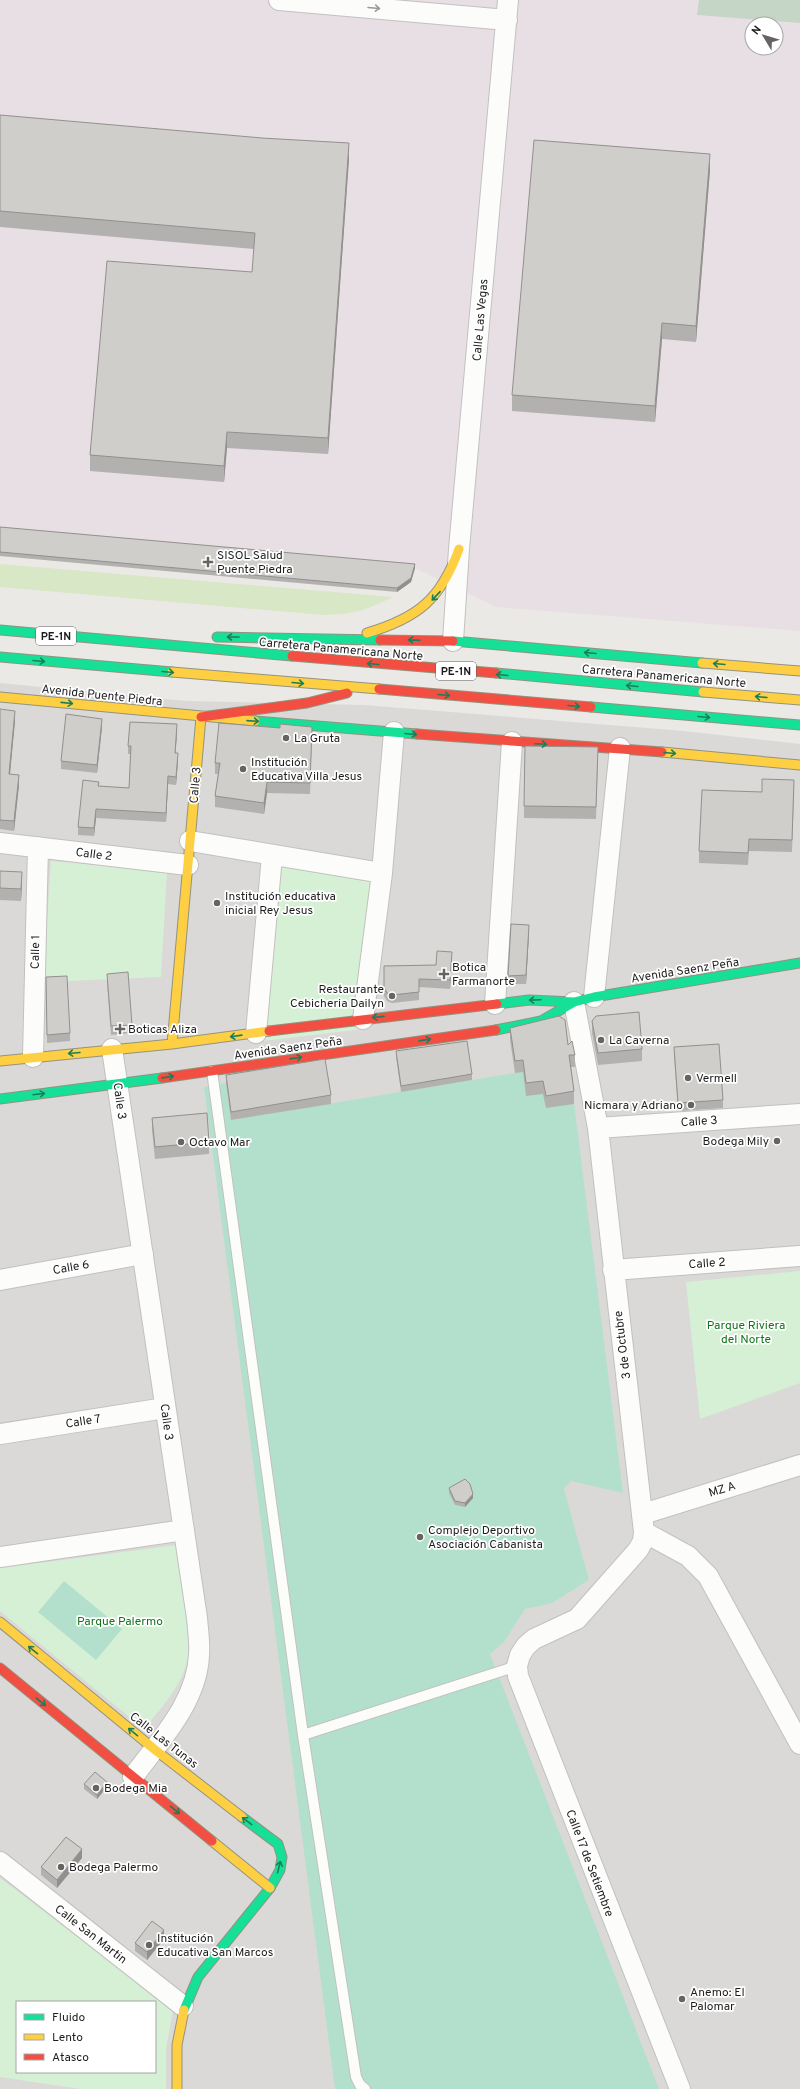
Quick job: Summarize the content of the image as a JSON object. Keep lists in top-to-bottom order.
{
  "streets": {
    "main road": [
      "PE-1N",
      "Carretera Panamericana Norte",
      "Avenida Puente Piedra",
      "Calle 3",
      "Avenida Saenz Peña",
      "Calle Las Tunas"
    ],
    "street": [
      "Calle Las Vegas",
      "Calle 2",
      "Calle 1",
      "Calle 6",
      "3 de Octubre",
      "Calle 7",
      "MZ A",
      "Calle 17 de Setiembre",
      "Calle San Martin"
    ]
  },
  "crossings": [
    ["Avenida Puente Piedra", "Calle 3"],
    ["Calle 3", "Calle 2"],
    ["Calle 3", "Avenida Saenz Peña"],
    ["Calle 3", "Calle 6"],
    ["Calle 3", "3 de Octubre"],
    ["Calle 3", "Calle 7"],
    ["Calle 3", "Calle Las Tunas"],
    ["Calle 2", "Calle 1"],
    ["Calle 2", "3 de Octubre"],
    ["Calle 1", "Avenida Saenz Peña"],
    ["Avenida Saenz Peña", "3 de Octubre"],
    ["3 de Octubre", "MZ A"],
    ["3 de Octubre", "Calle 17 de Setiembre"],
    ["Calle Las Tunas", "Calle San Martin"]
  ],
  "parks": ["Parque Riviera del Norte", "Parque Palermo"],
  "places": {
    "health": ["SISOL Salud Puente Piedra", "Botica Farmanorte", "Boticas Aliza"],
    "other": [
      "La Gruta",
      "Institución Educativa Villa Jesus",
      "Institución educativa inicial Rey Jesus",
      "Restaurante Cebicheria Dailyn",
      "La Caverna",
      "Vermell",
      "Nicmara y Adriano",
      "Bodega Mily",
      "Octavo Mar",
      "Complejo Deportivo Asociación Cabanista",
      "Bodega Mia",
      "Bodega Palermo",
      "Institución Educativa San Marcos",
      "Anemo: El Palomar"
    ]
  },
  "legend": ["Fluido", "Lento", "Atasco"],
  "north": "top left"
}
